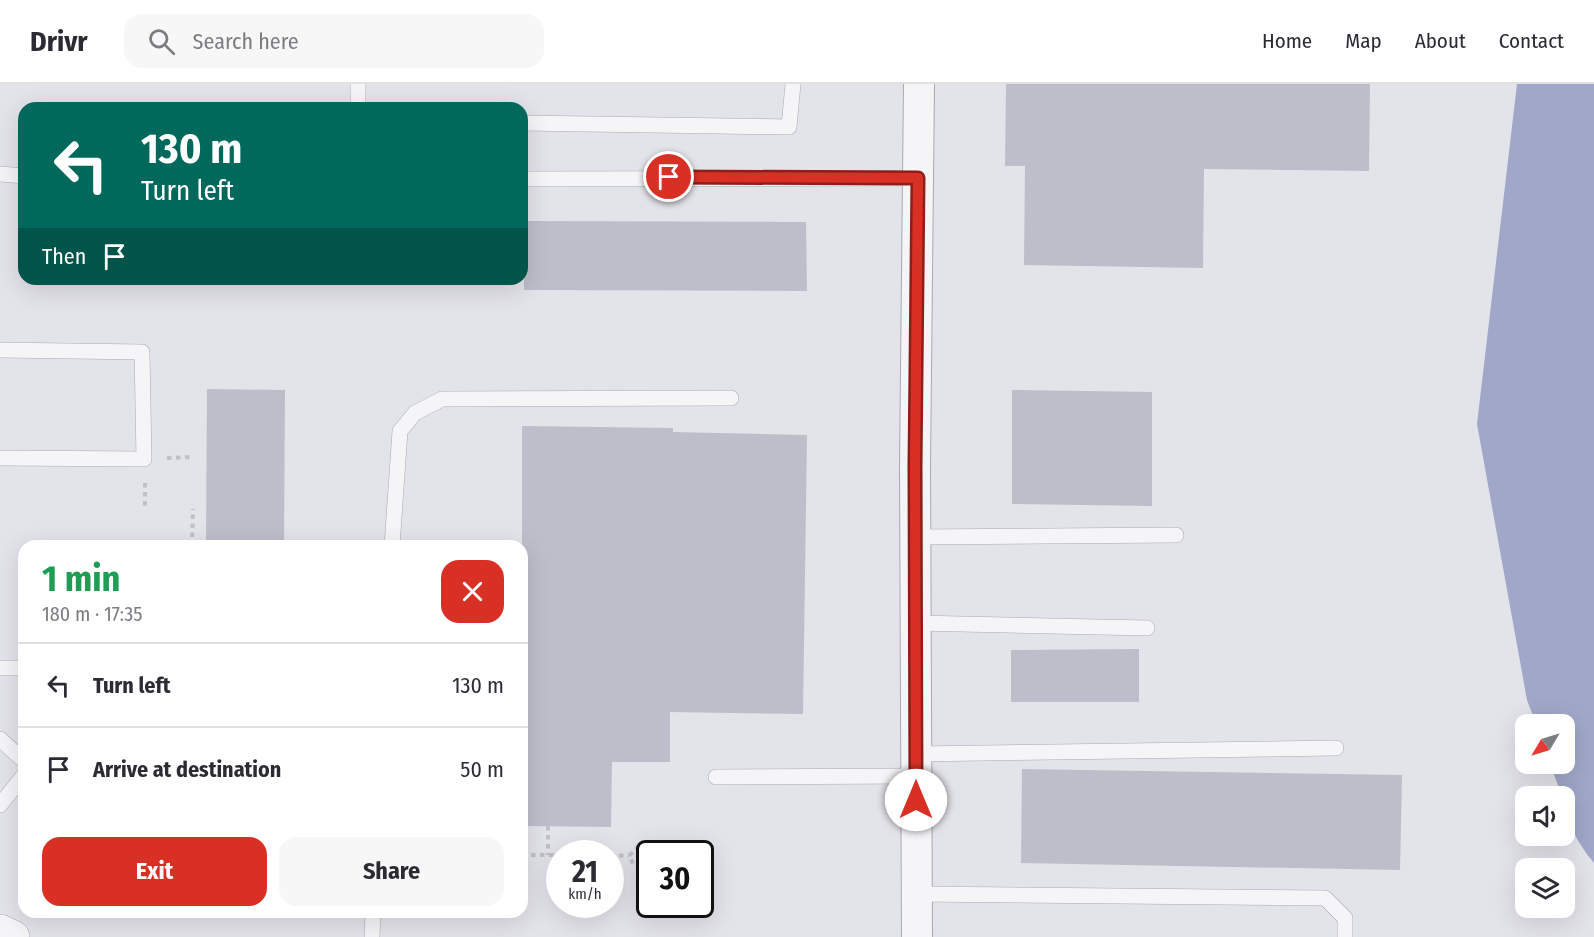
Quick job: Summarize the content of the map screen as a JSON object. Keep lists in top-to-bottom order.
{
  "north": "bottom left",
  "page": {
    "header": "Drivr",
    "search": "Search here",
    "nav": [
      "Home",
      "Map",
      "About",
      "Contact"
    ],
    "turn": ["130 m", "Turn left"],
    "then": "Then",
    "heading": ["1 min", "180 m · 17:35"],
    "list": [
      {
        "name": "Turn left",
        "value": "130 m"
      },
      {
        "name": "Arrive at destination",
        "value": "50 m"
      }
    ],
    "buttons": ["Exit", "Share"],
    "speed": "21 km/h",
    "limit": "30"
  }
}
